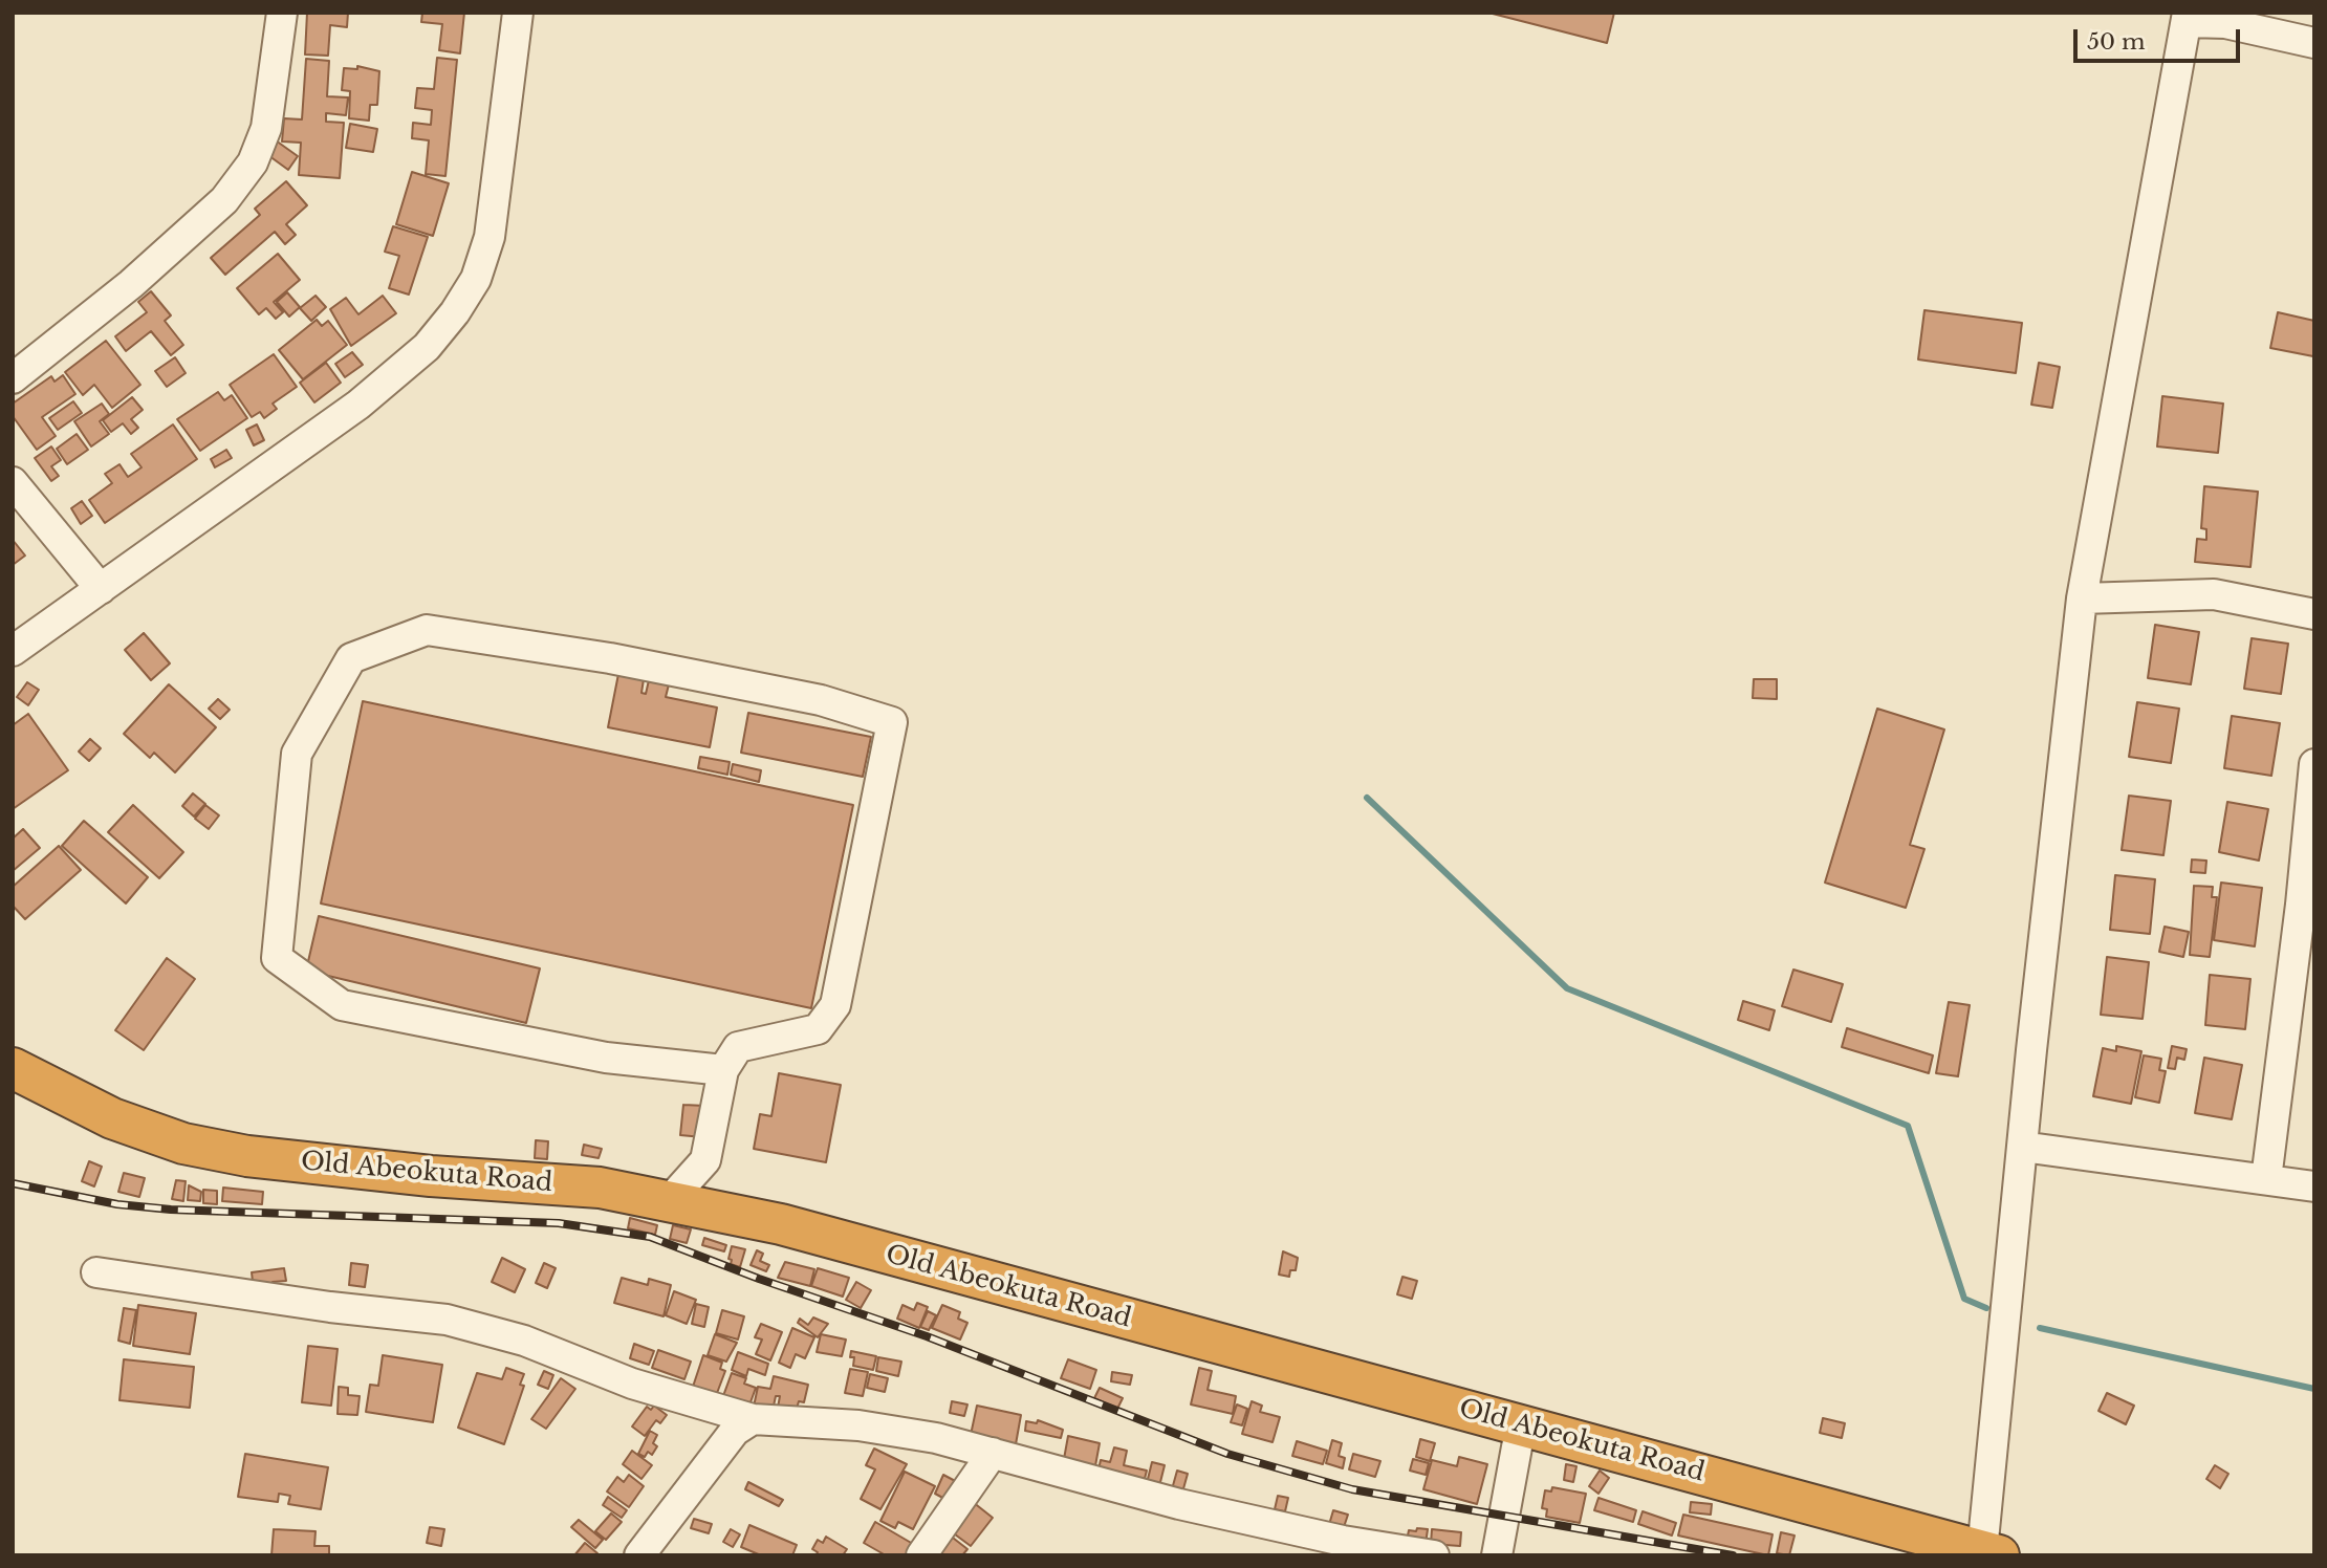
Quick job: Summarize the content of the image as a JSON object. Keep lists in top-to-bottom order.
{
  "streets": {
    "highway": ["Old Abeokuta Road"]
  },
  "scale_bar": "50 m"
}
